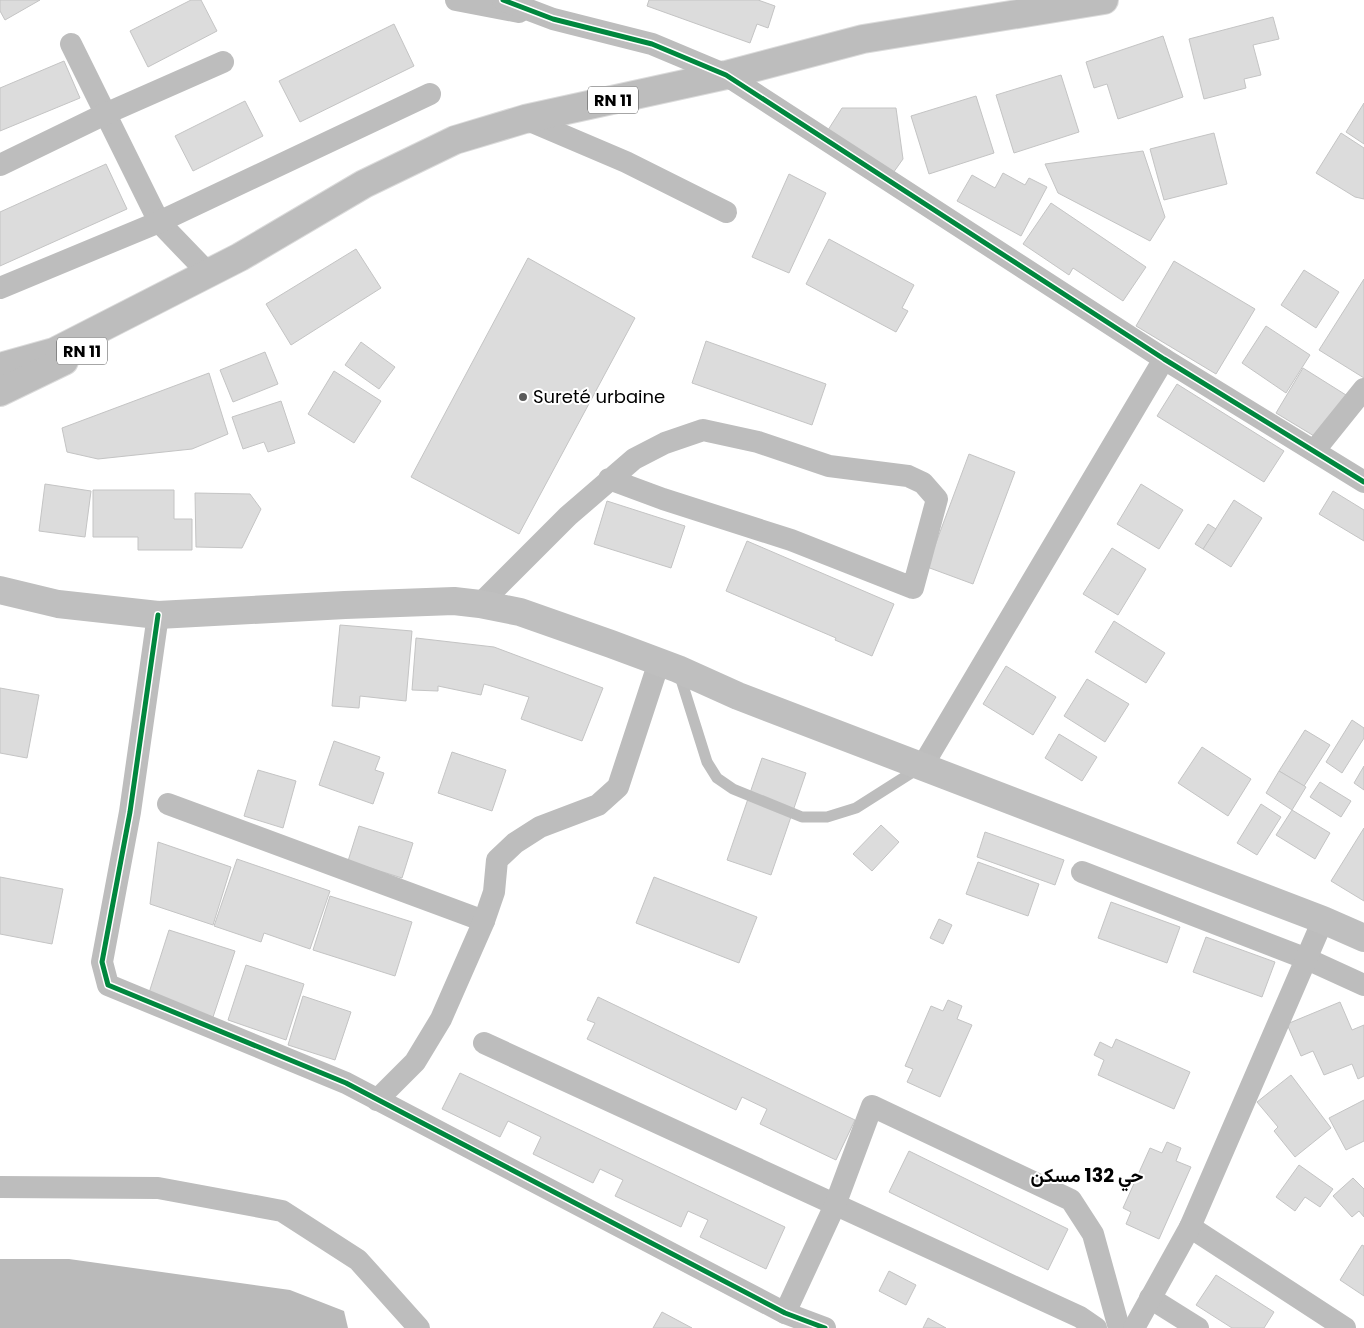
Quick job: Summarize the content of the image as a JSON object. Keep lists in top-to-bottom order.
{
  "streets": {
    "main road": ["RN 11"]
  },
  "districts": ["حي 132 مسكن"],
  "places": ["Sureté urbaine"]
}
